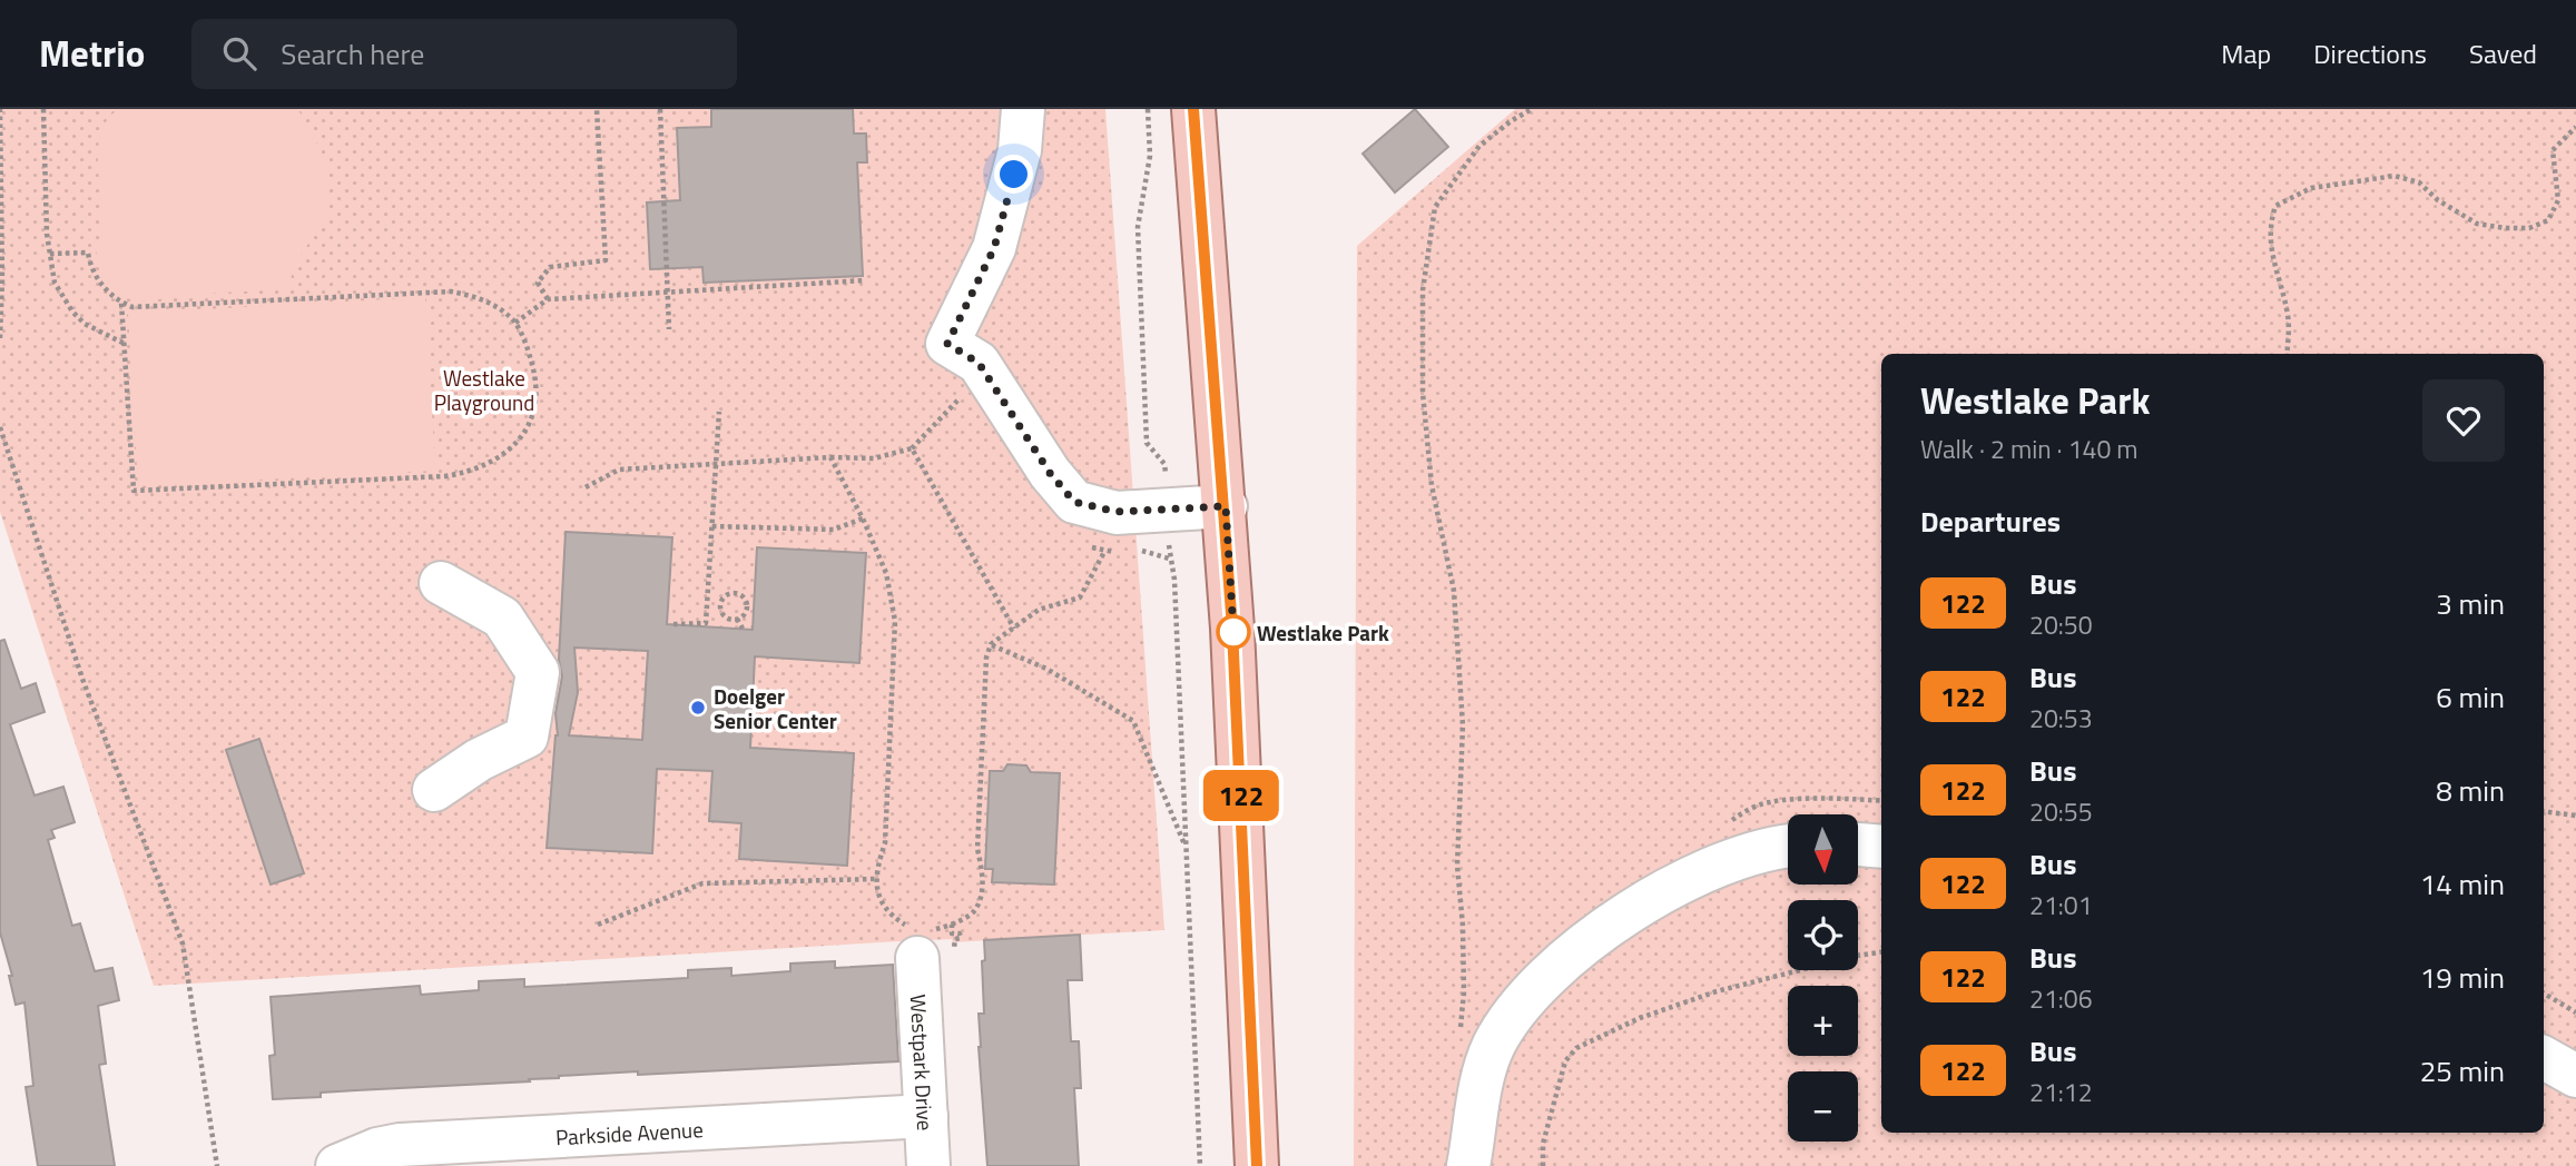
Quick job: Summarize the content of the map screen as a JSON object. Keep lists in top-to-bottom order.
{
  "streets": {
    "street": ["Westpark Drive", "Parkside Avenue"]
  },
  "crossings": [
    ["Westpark Drive", "Parkside Avenue"]
  ],
  "parks": ["Westlake Playground"],
  "places": ["Westlake Park", "Doelger Senior Center"],
  "lines": ["bus line 122"],
  "north": "bottom",
  "page": {
    "header": "Metrio",
    "search": "Search here",
    "nav": ["Map", "Directions", "Saved"],
    "on_map": "122",
    "heading": [
      ["Westlake Park", "Walk · 2 min · 140 m"],
      "Departures"
    ],
    "list": [
      {
        "mark": "122",
        "name": "Bus",
        "note": "20:50",
        "value": "3 min"
      },
      {
        "mark": "122",
        "name": "Bus",
        "note": "20:53",
        "value": "6 min"
      },
      {
        "mark": "122",
        "name": "Bus",
        "note": "20:55",
        "value": "8 min"
      },
      {
        "mark": "122",
        "name": "Bus",
        "note": "21:01",
        "value": "14 min"
      },
      {
        "mark": "122",
        "name": "Bus",
        "note": "21:06",
        "value": "19 min"
      },
      {
        "mark": "122",
        "name": "Bus",
        "note": "21:12",
        "value": "25 min"
      }
    ],
    "map_buttons": ["+", "−"]
  }
}
